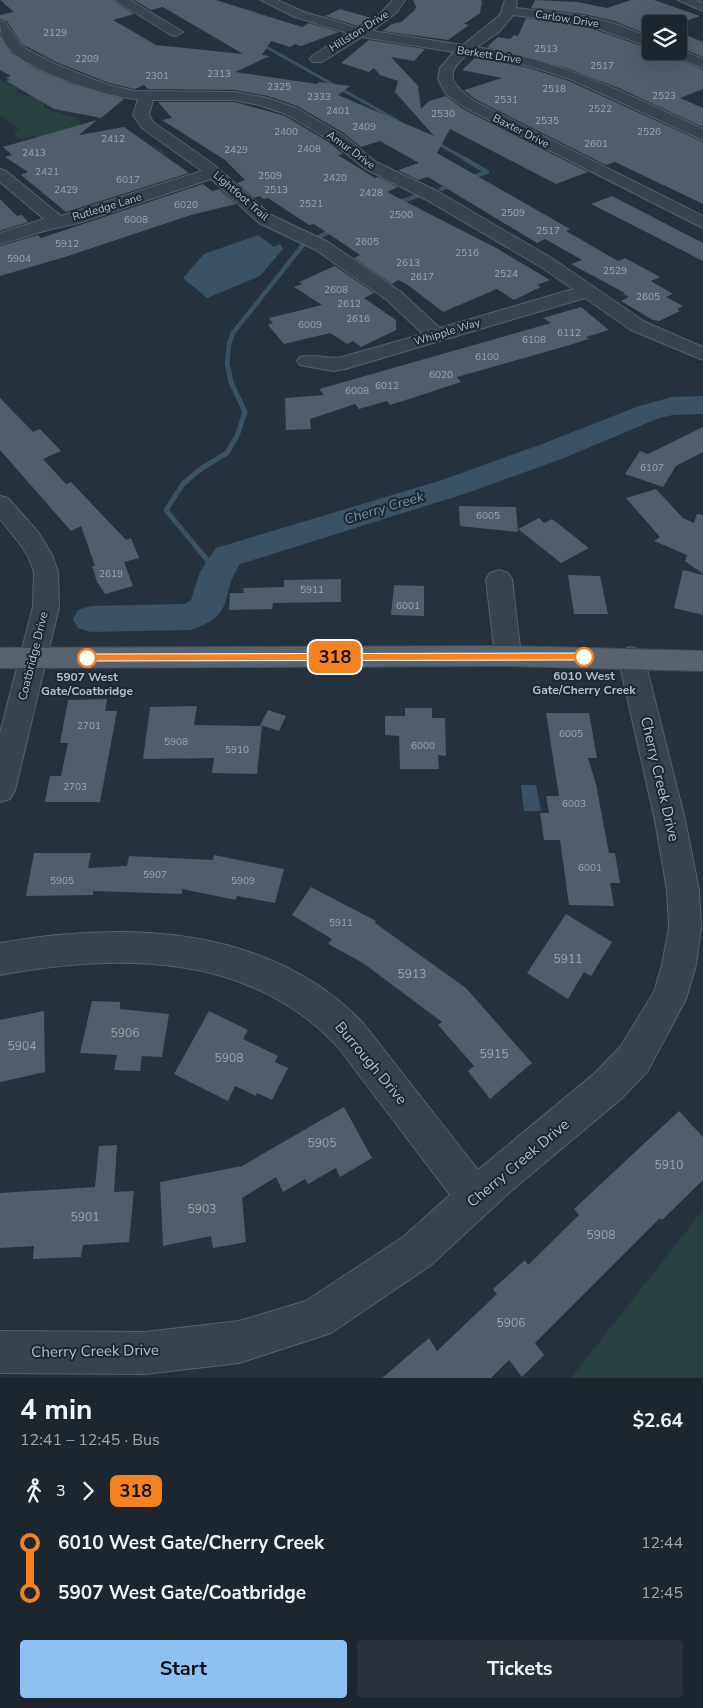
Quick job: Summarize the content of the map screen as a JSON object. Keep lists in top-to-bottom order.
{
  "streets": {
    "street": [
      "Carlow Drive",
      "Hillston Drive",
      "Berkett Drive",
      "Baxter Drive",
      "Amur Drive",
      "Lightfoot Trail",
      "Rutledge Lane",
      "Whipple Way",
      "Coatbridge Drive",
      "Cherry Creek Drive",
      "Burrough Drive"
    ]
  },
  "crossings": [
    ["Carlow Drive", "Baxter Drive"],
    ["Hillston Drive", "Berkett Drive"],
    ["Berkett Drive", "Baxter Drive"],
    ["Amur Drive", "Lightfoot Trail"],
    ["Amur Drive", "Whipple Way"],
    ["Lightfoot Trail", "Rutledge Lane"],
    ["Lightfoot Trail", "Whipple Way"],
    ["Cherry Creek Drive", "Burrough Drive"]
  ],
  "water": ["Cherry Creek"],
  "places": ["6010 West Gate/Cherry Creek", "5907 West Gate/Coatbridge"],
  "lines": ["bus line 318"],
  "house_numbers": [
    "2129",
    "2513",
    "2209",
    "2517",
    "2313",
    "2301",
    "2325",
    "2518",
    "2523",
    "2333",
    "2531",
    "2522",
    "2401",
    "2530",
    "2535",
    "2409",
    "2400",
    "2526",
    "2412",
    "2601",
    "2408",
    "2429",
    "2413",
    "2421",
    "2509",
    "2420",
    "6017",
    "2429",
    "2513",
    "2428",
    "2521",
    "6020",
    "2509",
    "2500",
    "6008",
    "2517",
    "2605",
    "5912",
    "2516",
    "5904",
    "2613",
    "2529",
    "2524",
    "2617",
    "2608",
    "2605",
    "2612",
    "2616",
    "6009",
    "6112",
    "6108",
    "6100",
    "6020",
    "6012",
    "6008",
    "6107",
    "6005",
    "2619",
    "5911",
    "6001",
    "2701",
    "6005",
    "5908",
    "6000",
    "5910",
    "2703",
    "6003",
    "6001",
    "5907",
    "5905",
    "5909",
    "5911",
    "5911",
    "5913",
    "5906",
    "5904",
    "5915",
    "5908",
    "5905",
    "5910",
    "5903",
    "5901",
    "5908",
    "5906"
  ],
  "page": {
    "on_map": "318",
    "heading": ["4 min", "12:41 – 12:45 · Bus", "$2.64"],
    "legs": ["3", "318"],
    "list": [
      {
        "name": "6010 West Gate/Cherry Creek",
        "value": "12:44"
      },
      {
        "name": "5907 West Gate/Coatbridge",
        "value": "12:45"
      }
    ],
    "buttons": ["Start", "Tickets"]
  }
}
